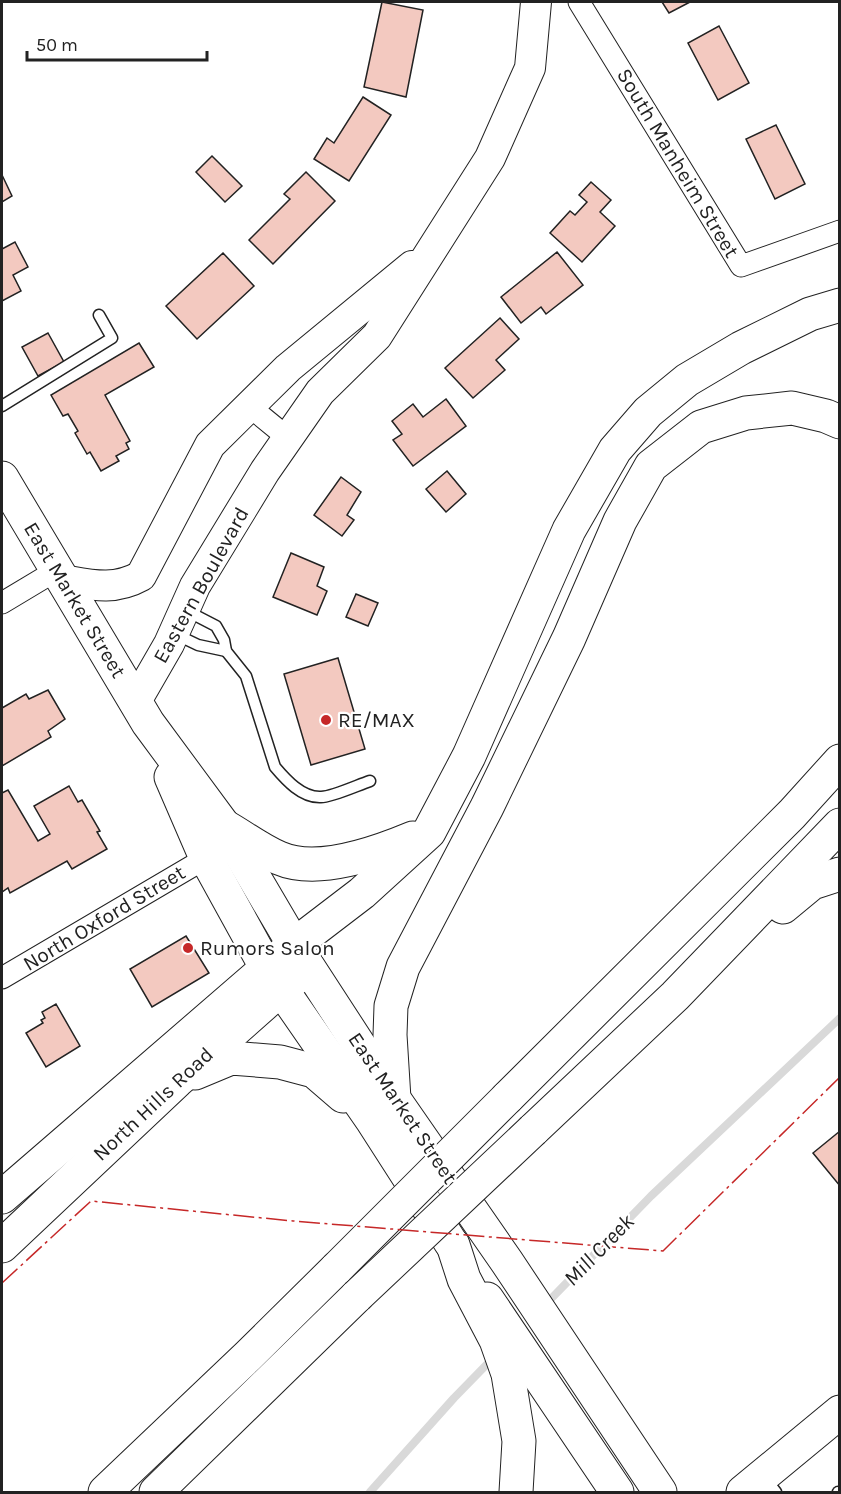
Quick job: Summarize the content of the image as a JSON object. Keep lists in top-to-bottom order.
{
  "streets": {
    "main road": ["East Market Street", "North Hills Road"],
    "street": ["South Manheim Street", "Eastern Boulevard", "North Oxford Street"]
  },
  "crossings": [
    ["Eastern Boulevard", "East Market Street"],
    ["East Market Street", "North Oxford Street"],
    ["East Market Street", "North Hills Road"]
  ],
  "water": ["Mill Creek"],
  "places": ["RE/MAX", "Rumors Salon"],
  "scale_bar": "50 m"
}
